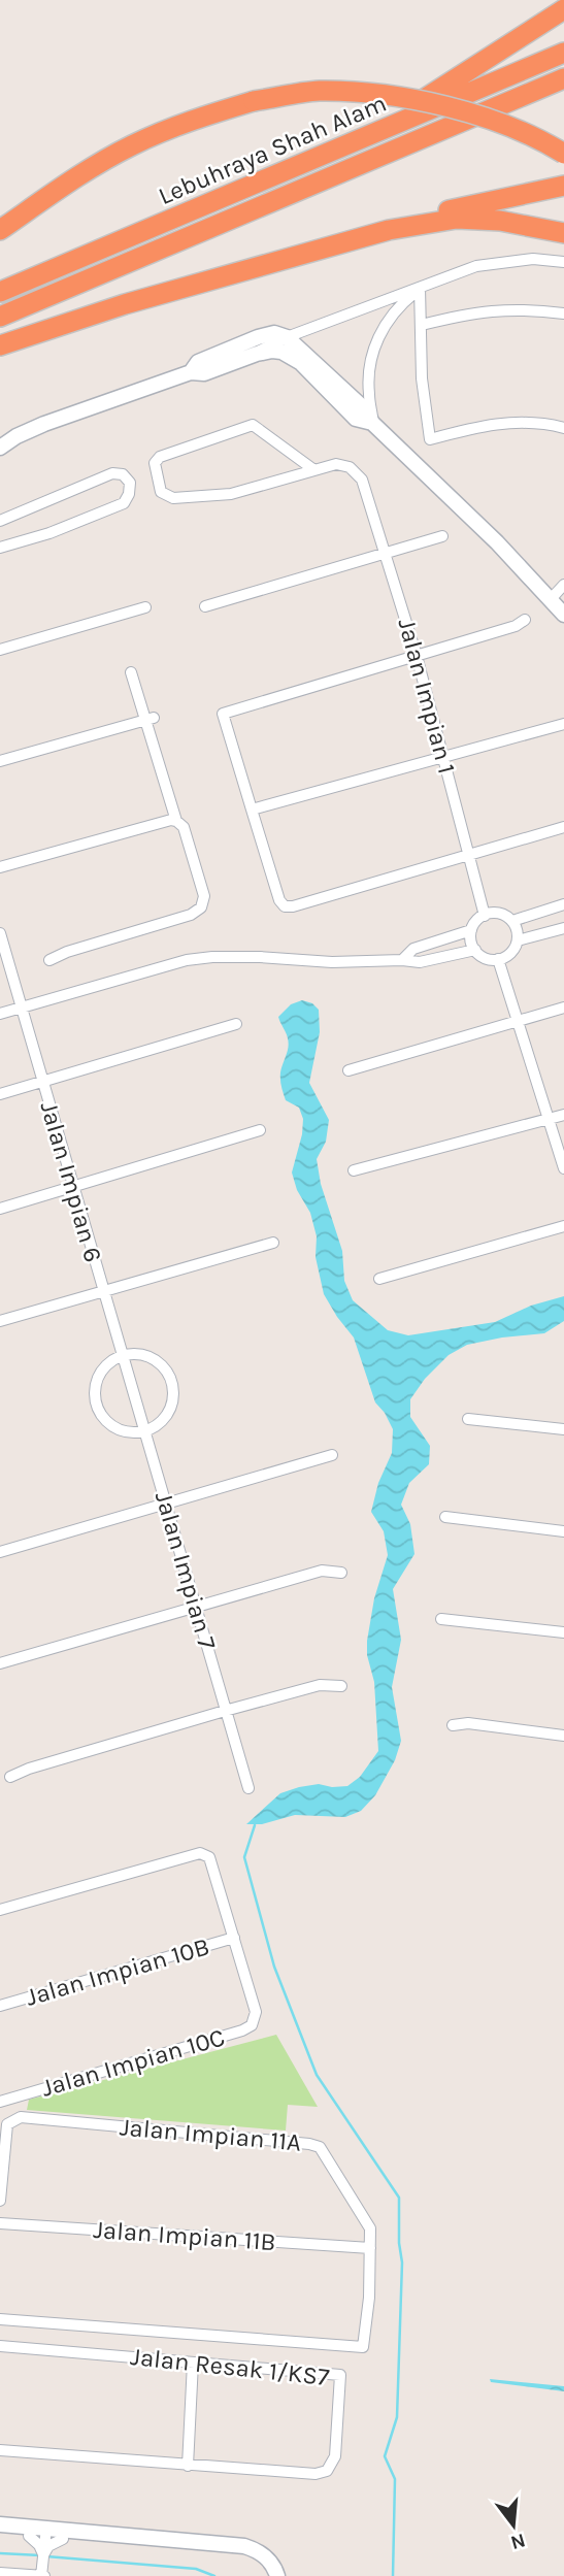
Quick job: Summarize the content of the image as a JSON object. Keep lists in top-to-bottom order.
{
  "streets": {
    "highway": ["Lebuhraya Shah Alam"],
    "street": [
      "Jalan Impian 1",
      "Jalan Impian 6",
      "Jalan Impian 7",
      "Jalan Impian 10B",
      "Jalan Impian 10C",
      "Jalan Impian 11A",
      "Jalan Impian 11B",
      "Jalan Resak 1/KS7"
    ]
  },
  "crossings": [
    ["Jalan Impian 6", "Jalan Impian 7"],
    ["Jalan Impian 10B", "Jalan Impian 10C"],
    ["Jalan Impian 11A", "Jalan Impian 11B"]
  ],
  "north": "bottom"
}
